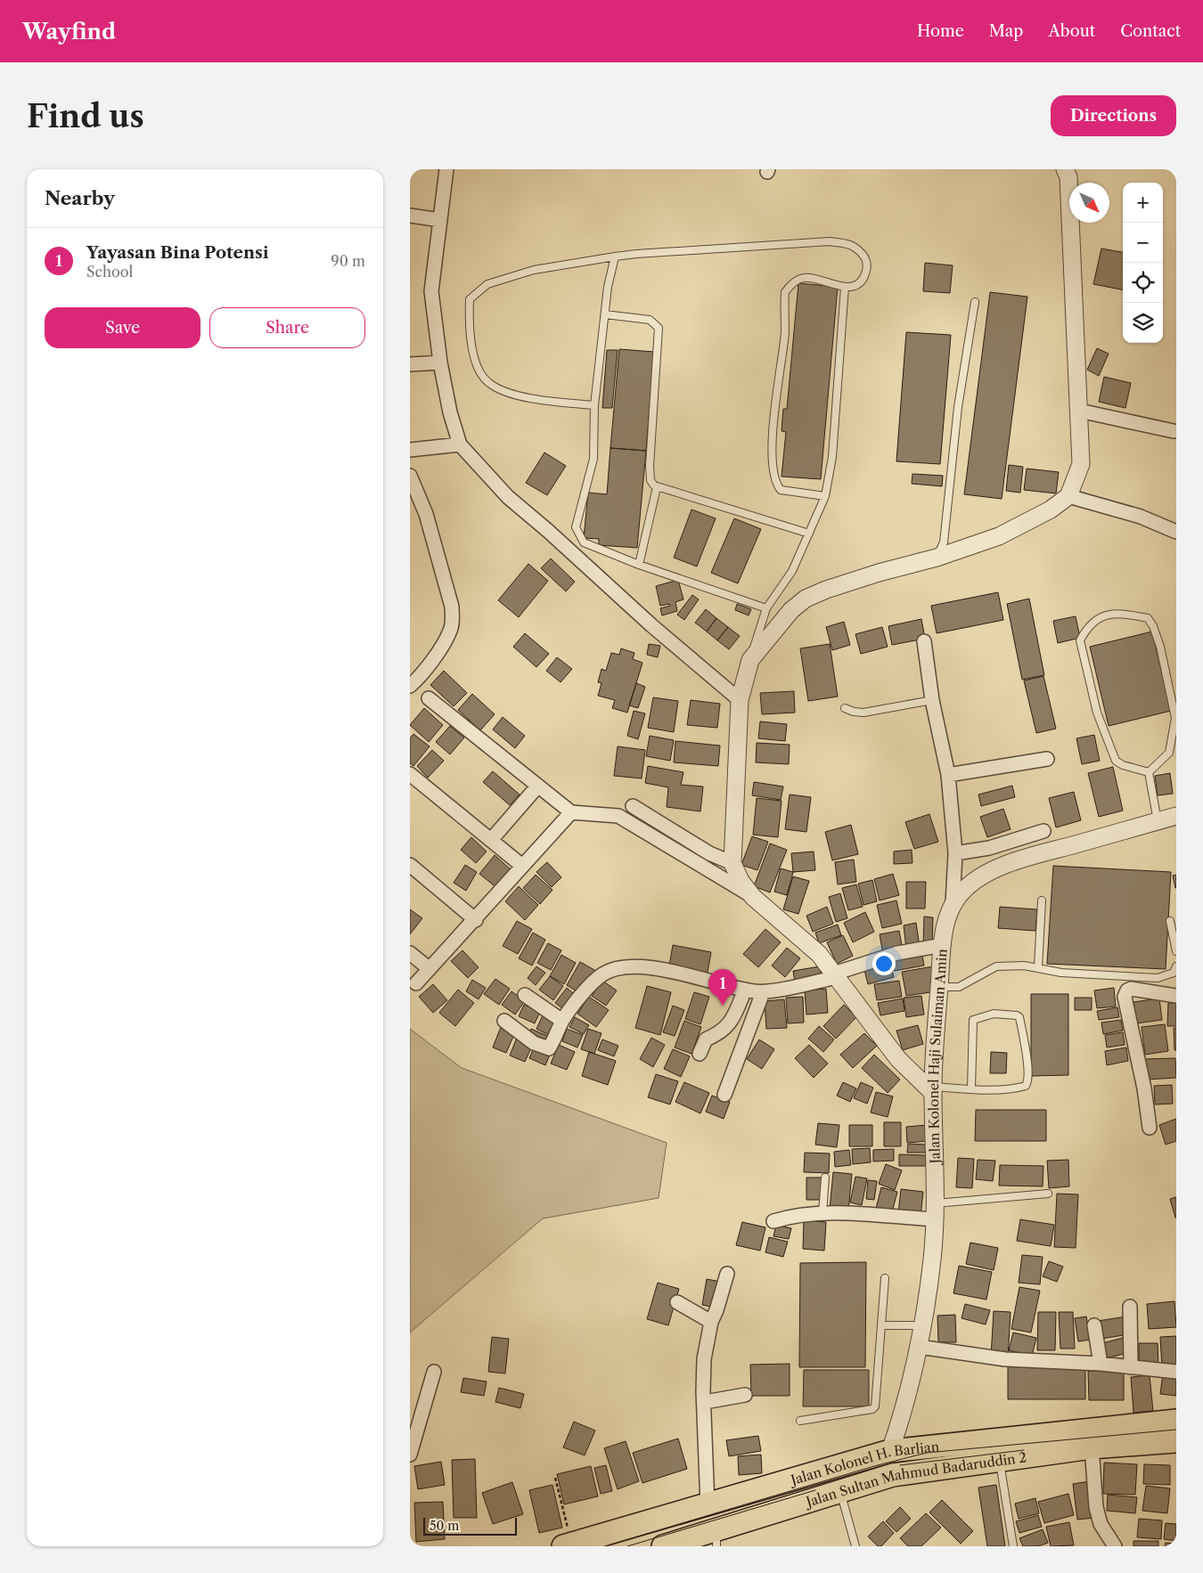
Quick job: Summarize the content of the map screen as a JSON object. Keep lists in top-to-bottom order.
{
  "streets": {
    "highway": ["Jalan Kolonel H. Barlian", "Jalan Sultan Mahmud Badaruddin 2"],
    "street": ["Jalan Kolonel Haji Sulaiman Amin"]
  },
  "crossings": [
    ["Jalan Kolonel Haji Sulaiman Amin", "Jalan Kolonel H. Barlian"]
  ],
  "scale_bar": "50 m",
  "north": "bottom right",
  "page": {
    "header": "Wayfind",
    "nav": [
      "Home",
      "Map",
      "About",
      "Contact"
    ],
    "buttons": [
      "Directions",
      ["Save", "Share"]
    ],
    "title": "Find us",
    "heading": "Nearby",
    "map_buttons": ["+", "−"],
    "list": [
      {
        "mark": "1",
        "name": "Yayasan Bina Potensi",
        "note": "School",
        "value": "90 m"
      }
    ],
    "pins": "1",
    "scale": "50 m"
  }
}
